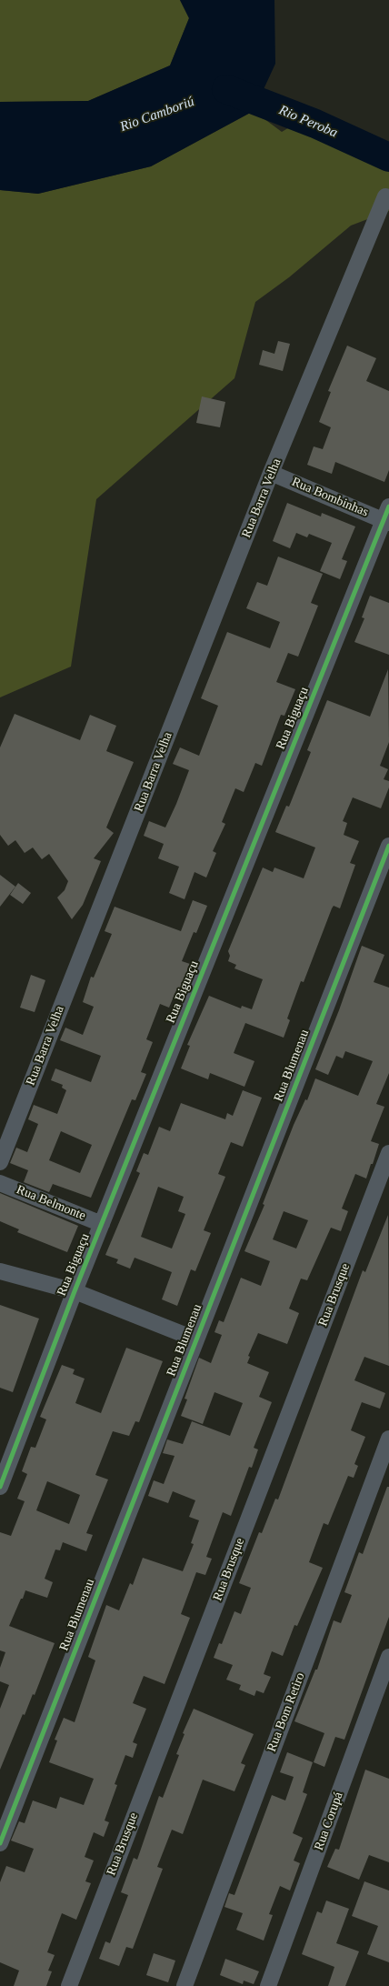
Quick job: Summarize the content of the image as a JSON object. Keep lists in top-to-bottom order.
{
  "streets": {
    "street": [
      "Rua Bombinhas",
      "Rua Barra Velha",
      "Rua Biguaçu",
      "Rua Blumenau",
      "Rua Belmonte",
      "Rua Brusque",
      "Rua Bom Retiro",
      "Rua Corupá"
    ]
  },
  "crossings": [
    ["Rua Bombinhas", "Rua Barra Velha"],
    ["Rua Bombinhas", "Rua Biguaçu"],
    ["Rua Biguaçu", "Rua Belmonte"]
  ],
  "water": ["Rio Camboriú", "Rio Peroba"]
}
